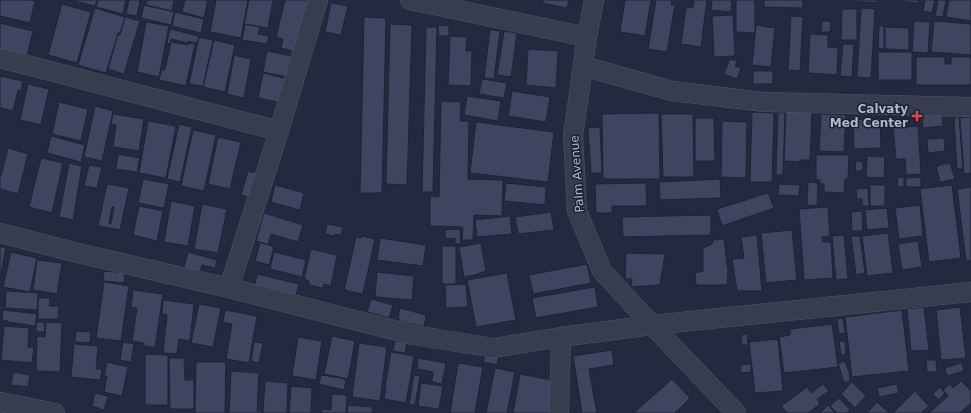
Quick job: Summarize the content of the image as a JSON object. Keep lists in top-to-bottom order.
{
  "streets": {
    "street": ["Palm Avenue"]
  },
  "places": {
    "health": ["Calvaty Med Center"]
  }
}
